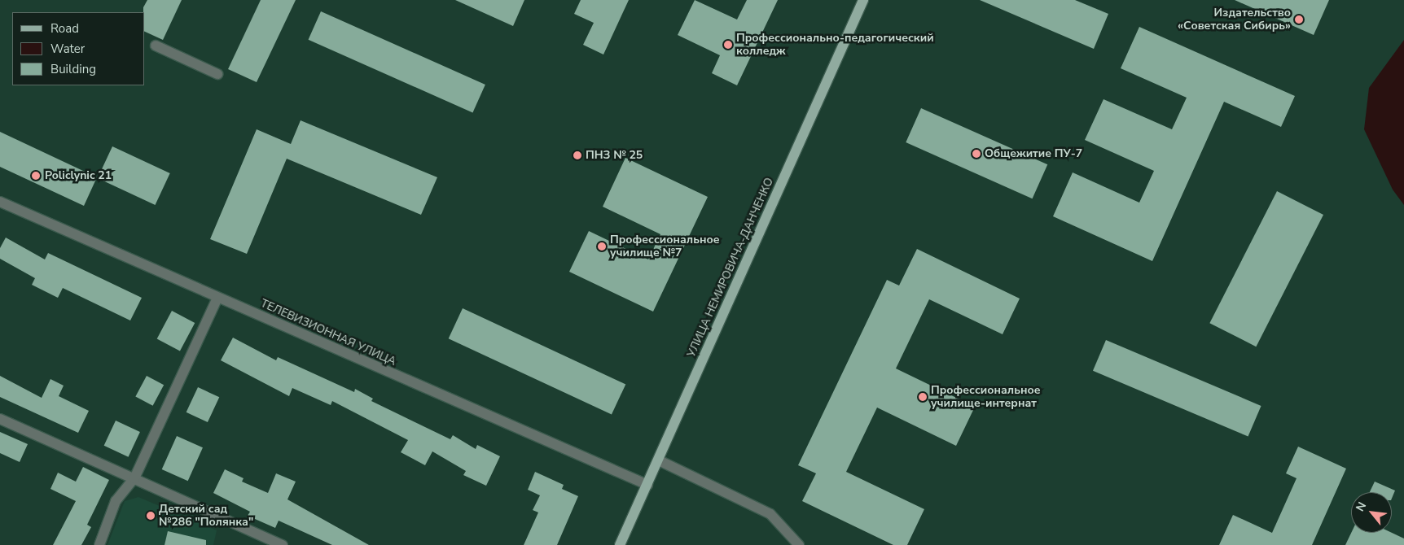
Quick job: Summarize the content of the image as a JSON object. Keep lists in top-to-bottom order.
{
  "streets": {
    "main road": ["УЛИЦА НЕМИРОВИЧА-ДАНЧЕНКО"],
    "street": ["ТЕЛЕВИЗИОННАЯ УЛИЦА"]
  },
  "crossings": [
    ["УЛИЦА НЕМИРОВИЧА-ДАНЧЕНКО", "ТЕЛЕВИЗИОННАЯ УЛИЦА"]
  ],
  "places": [
    "Издательство «Советская Сибирь»",
    "Профессионально-педагогический колледж",
    "Общежитие ПУ-7",
    "ПНЗ № 25",
    "Policlynic 21",
    "Профессиональное училище №7",
    "Профессиональное училище-интернат",
    "Детский сад №286 \"Полянка\""
  ],
  "legend": ["Road", "Water", "Building"],
  "north": "top left"
}
